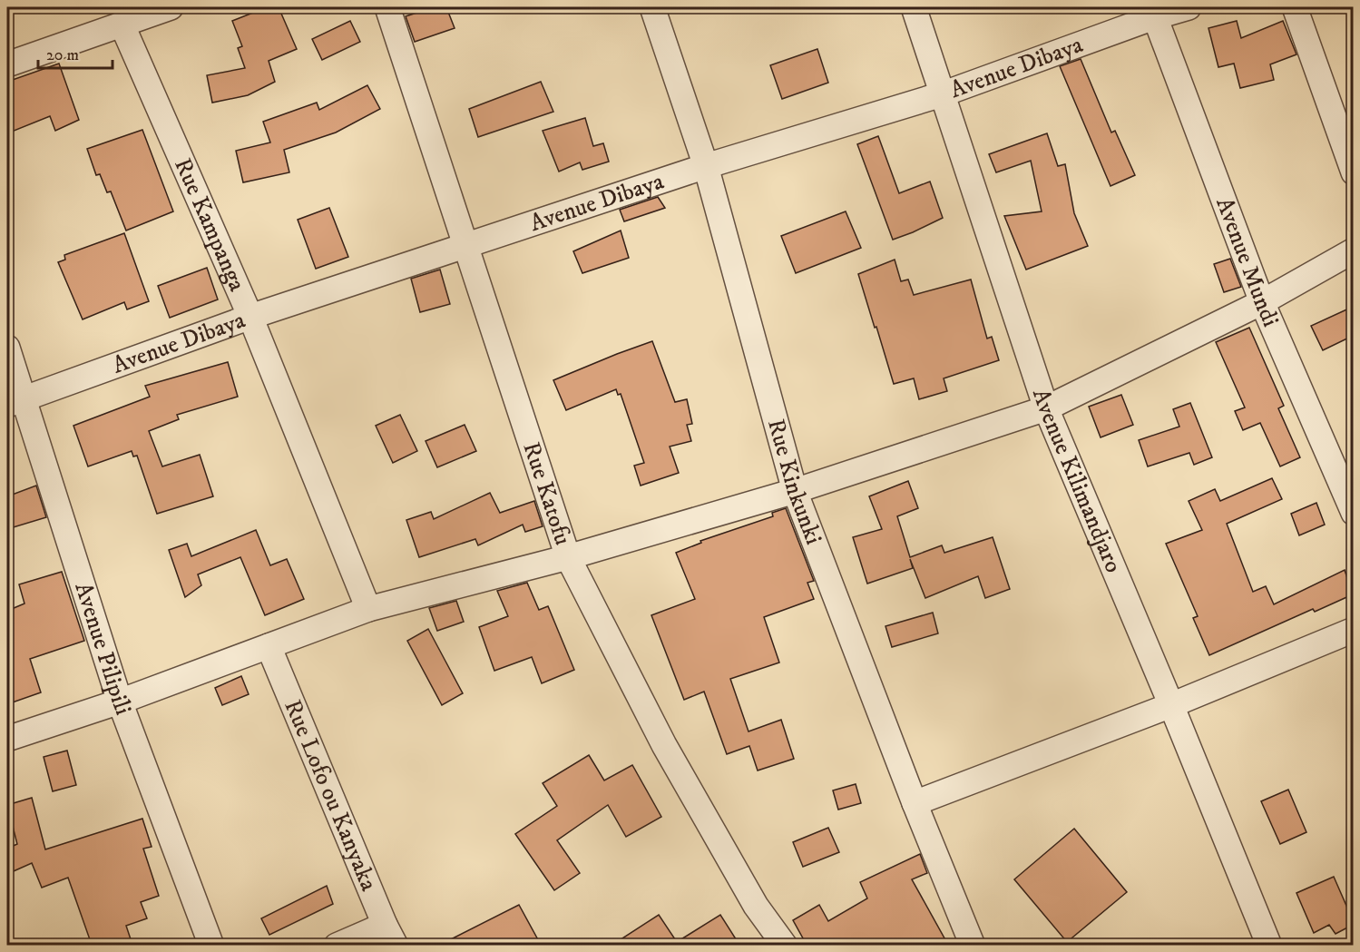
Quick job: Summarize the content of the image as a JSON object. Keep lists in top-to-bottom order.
{
  "streets": {
    "street": [
      "Avenue Dibaya",
      "Rue Kampanga",
      "Avenue Mundi",
      "Avenue Kilimandjaro",
      "Rue Kinkunki",
      "Rue Katofu",
      "Avenue Pilipili",
      "Rue Lofo ou Kanyaka"
    ]
  },
  "crossings": [
    ["Avenue Dibaya", "Rue Kampanga"],
    ["Avenue Dibaya", "Avenue Mundi"],
    ["Avenue Dibaya", "Avenue Kilimandjaro"],
    ["Avenue Dibaya", "Rue Kinkunki"],
    ["Avenue Dibaya", "Rue Katofu"],
    ["Avenue Dibaya", "Avenue Pilipili"]
  ],
  "scale_bar": "20 m"
}
